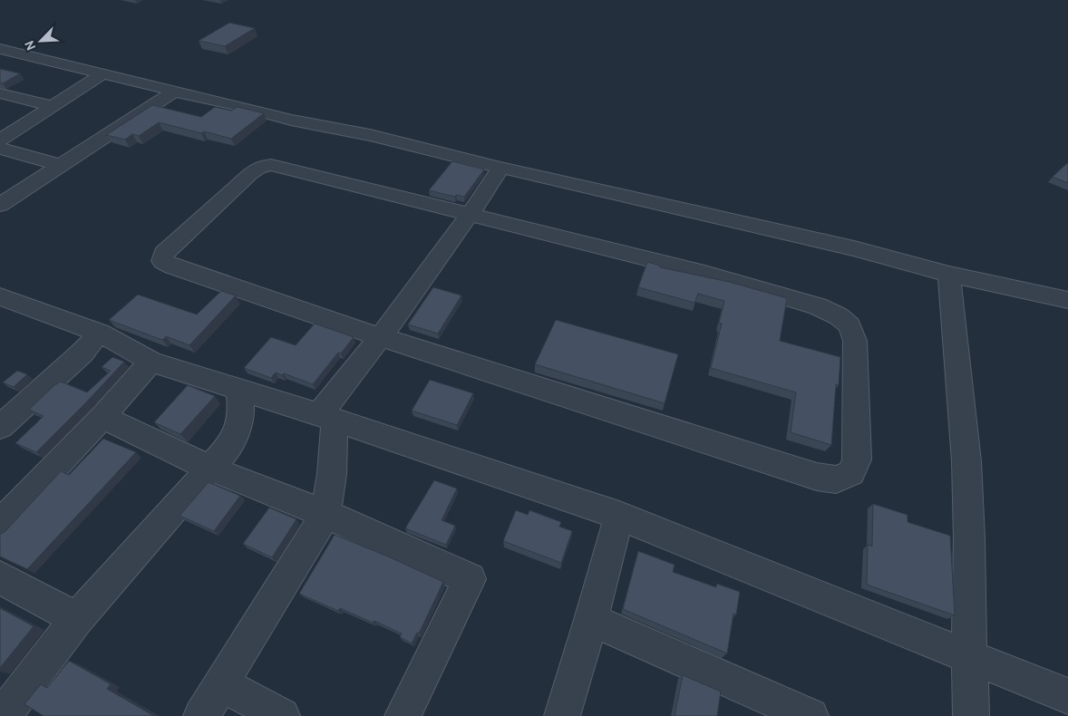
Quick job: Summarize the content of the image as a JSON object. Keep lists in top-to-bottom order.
{
  "north": "bottom left"
}
